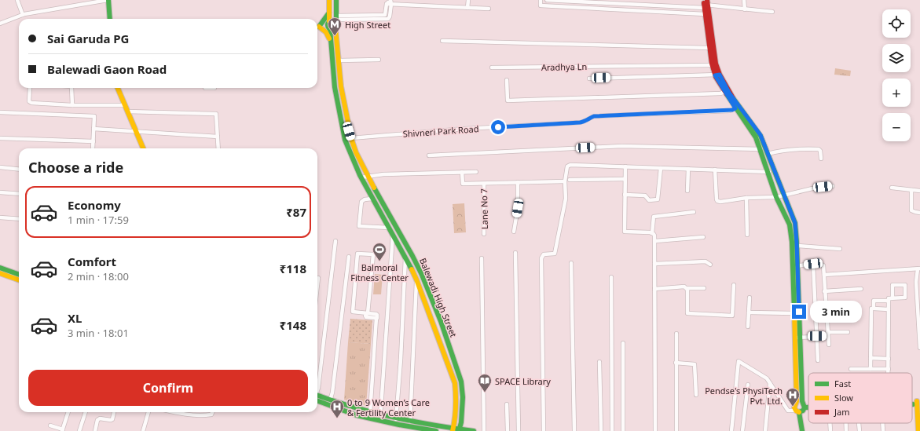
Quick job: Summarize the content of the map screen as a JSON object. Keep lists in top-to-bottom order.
{
  "streets": {
    "main road": ["Balewadi High Street"],
    "street": ["Aradhya Ln", "Shivneri Park Road", "Lane No 7"]
  },
  "crossings": [
    ["Shivneri Park Road", "Balewadi High Street"]
  ],
  "places": {
    "metro station": ["High Street"],
    "sports": ["Balmoral Fitness Center"],
    "library": ["SPACE Library"],
    "hospital": ["Pendse's PhysiTech Pvt. Ltd.", "0 to 9 Women’s Care & Fertility Center"]
  },
  "legend": ["Fast", "Slow", "Jam"],
  "page": {
    "map_buttons": ["+", "−"],
    "banner": ["Sai Garuda PG", "Balewadi Gaon Road"],
    "heading": "Choose a ride",
    "list": [
      {
        "name": "Economy",
        "note": "1 min · 17:59",
        "value": "₹87"
      },
      {
        "name": "Comfort",
        "note": "2 min · 18:00",
        "value": "₹118"
      },
      {
        "name": "XL",
        "note": "3 min · 18:01",
        "value": "₹148"
      }
    ],
    "bubble": "3 min",
    "buttons": "Confirm"
  }
}
